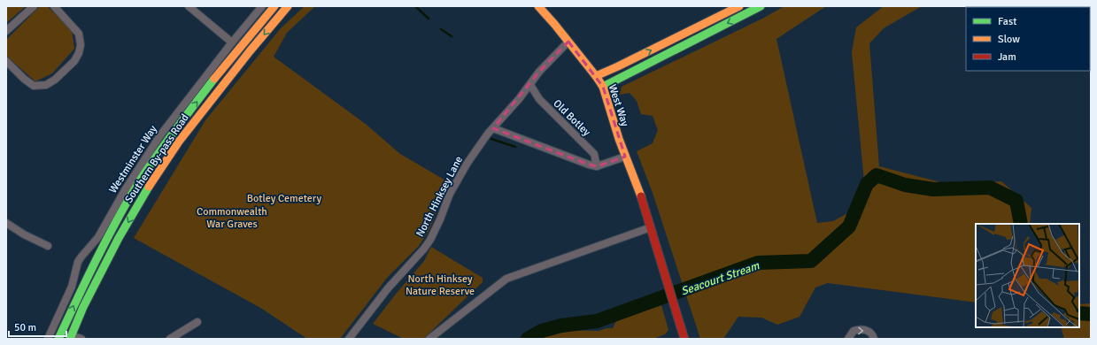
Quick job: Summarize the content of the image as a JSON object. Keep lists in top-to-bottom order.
{
  "streets": {
    "main road": ["West Way", "Southern By-pass Road"],
    "street": ["Old Botley", "Westminster Way", "North Hinksey Lane"]
  },
  "crossings": [
    ["West Way", "North Hinksey Lane"],
    ["Old Botley", "North Hinksey Lane"]
  ],
  "water": ["Seacourt Stream"],
  "parks": ["Botley Cemetery", "Commonwealth War Graves", "North Hinksey Nature Reserve"],
  "legend": ["Fast", "Slow", "Jam"],
  "scale_bar": "50 m"
}
